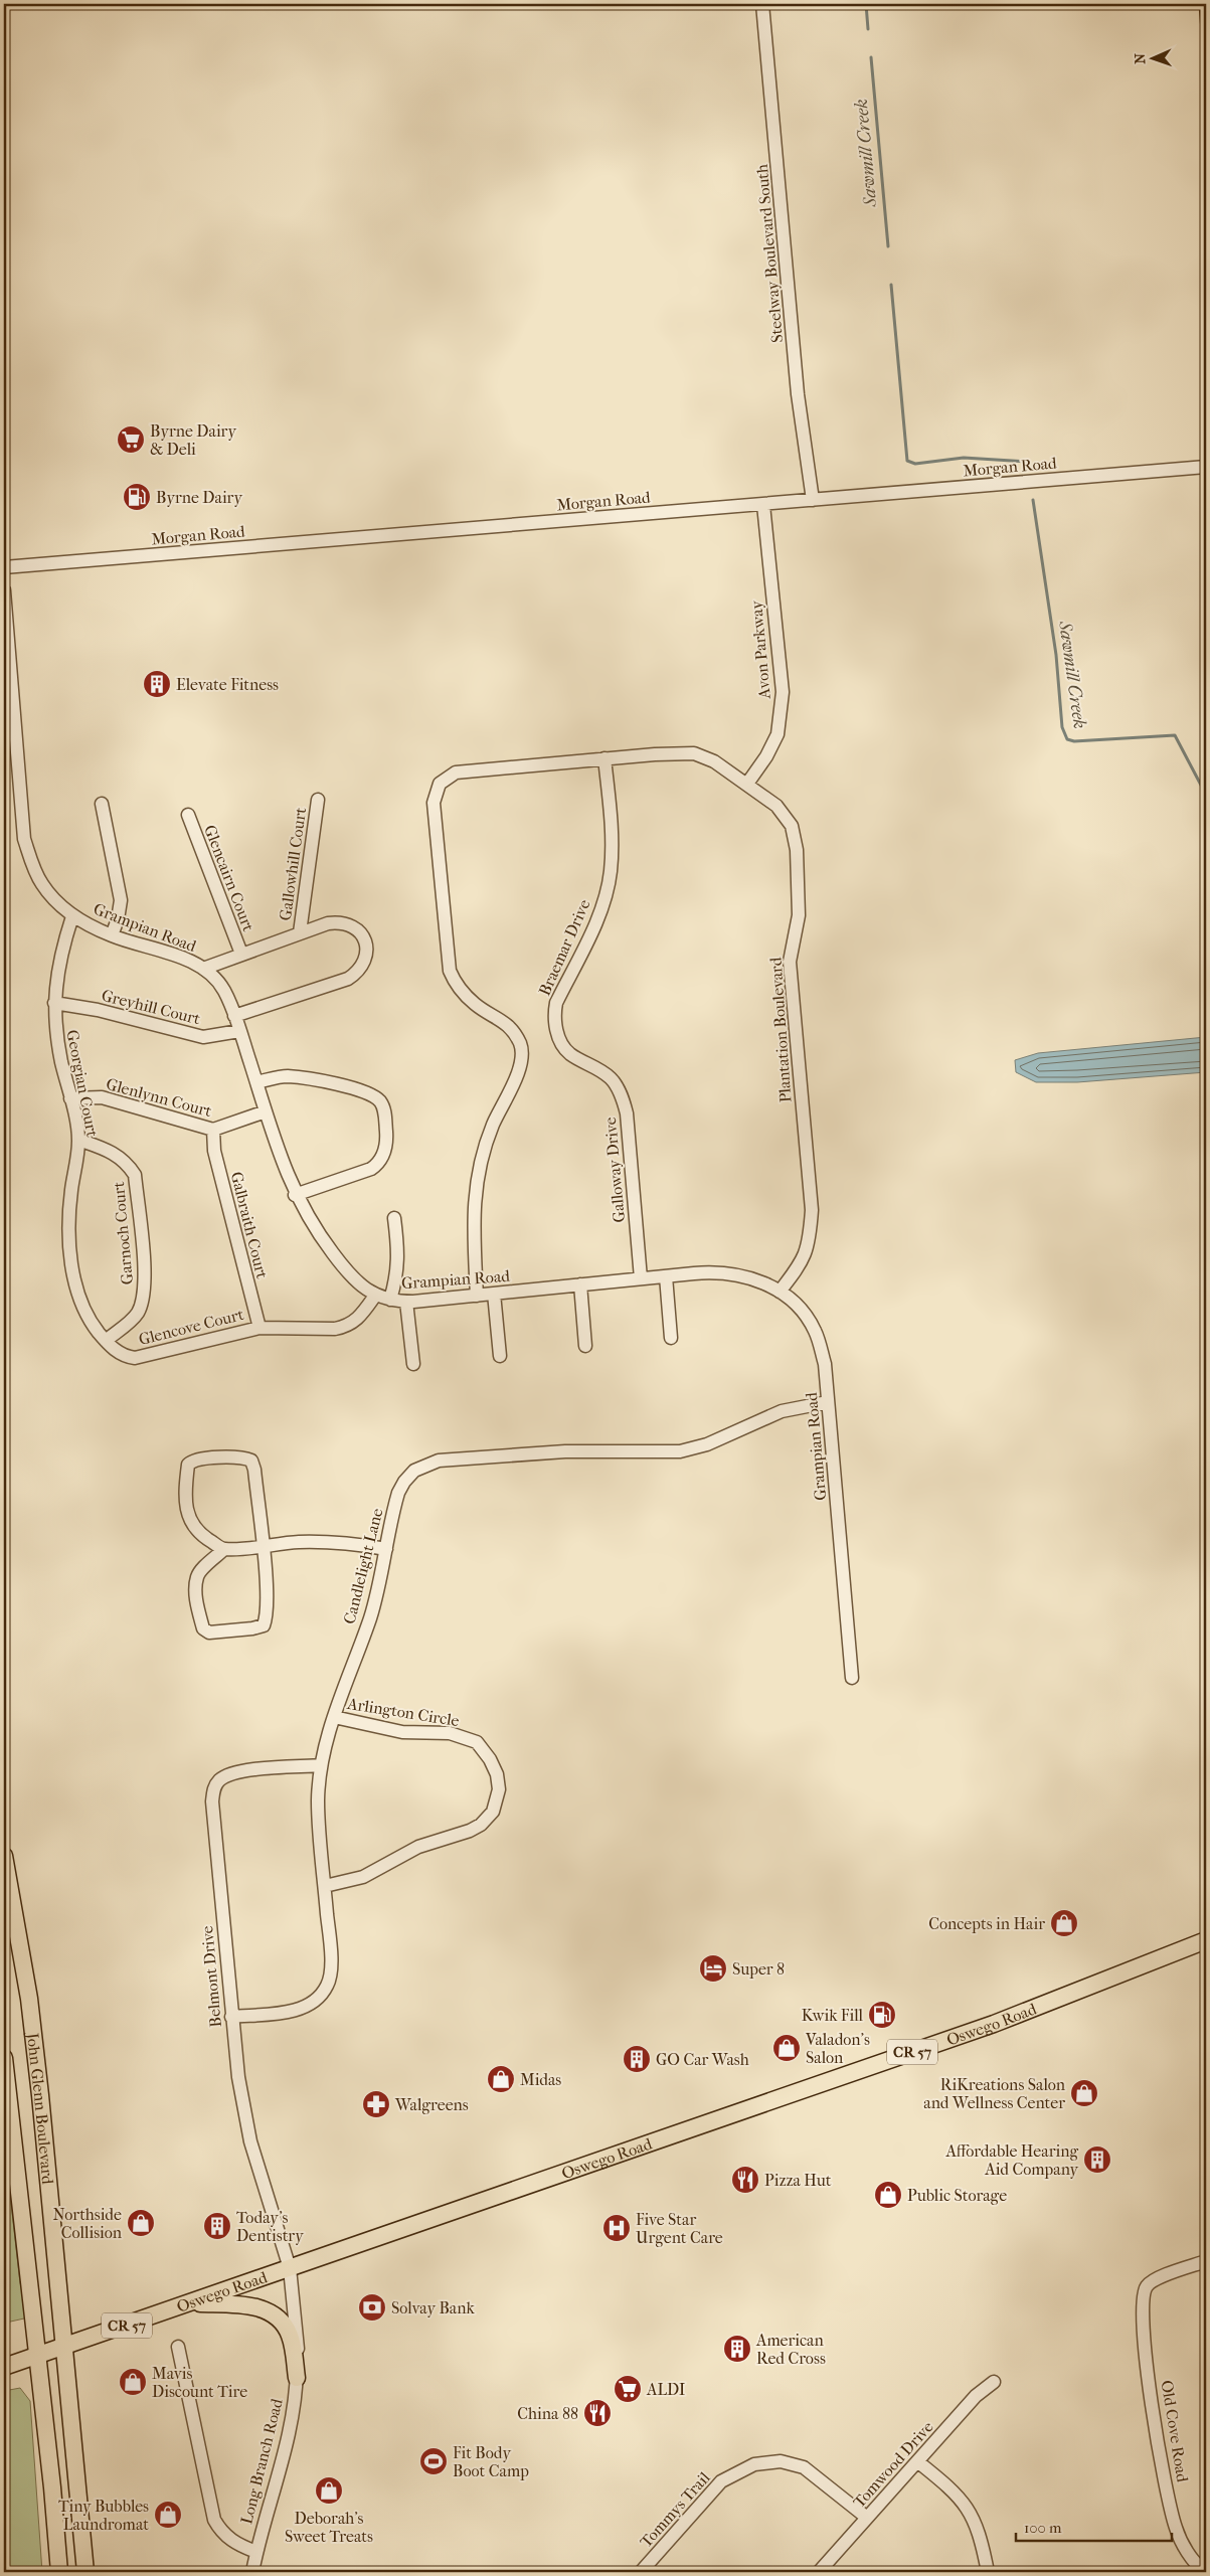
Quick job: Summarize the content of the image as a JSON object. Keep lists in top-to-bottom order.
{
  "streets": {
    "main road": ["Oswego Road", "CR 57", "John Glenn Boulevard"],
    "street": [
      "Steelway Boulevard South",
      "Morgan Road",
      "Avon Parkway",
      "Gallowhill Court",
      "Glencairn Court",
      "Grampian Road",
      "Braemar Drive",
      "Greyhill Court",
      "Plantation Boulevard",
      "Georgian Court",
      "Glenlynn Court",
      "Galloway Drive",
      "Galbraith Court",
      "Garnoch Court",
      "Glencove Court",
      "Candlelight Lane",
      "Arlington Circle",
      "Belmont Drive",
      "Old Cove Road",
      "Long Branch Road",
      "Tomwood Drive",
      "Tommys Trail"
    ]
  },
  "crossings": [
    ["Steelway Boulevard South", "Morgan Road"],
    ["Morgan Road", "Avon Parkway"],
    ["Avon Parkway", "Plantation Boulevard"],
    ["Grampian Road", "Greyhill Court"],
    ["Grampian Road", "Plantation Boulevard"],
    ["Grampian Road", "Georgian Court"],
    ["Grampian Road", "Glenlynn Court"],
    ["Grampian Road", "Galloway Drive"],
    ["Grampian Road", "Glencove Court"],
    ["Grampian Road", "Candlelight Lane"],
    ["Braemar Drive", "Plantation Boulevard"],
    ["Braemar Drive", "Galloway Drive"],
    ["Greyhill Court", "Georgian Court"],
    ["Georgian Court", "Glenlynn Court"],
    ["Georgian Court", "Garnoch Court"],
    ["Georgian Court", "Glencove Court"],
    ["Glenlynn Court", "Galbraith Court"],
    ["Galbraith Court", "Glencove Court"],
    ["Garnoch Court", "Glencove Court"],
    ["Candlelight Lane", "Arlington Circle"],
    ["Candlelight Lane", "Belmont Drive"],
    ["Belmont Drive", "Oswego Road"],
    ["Belmont Drive", "Long Branch Road"],
    ["Oswego Road", "John Glenn Boulevard"],
    ["Oswego Road", "Long Branch Road"],
    ["Tomwood Drive", "Tommys Trail"]
  ],
  "water": ["Sawmill Creek"],
  "places": {
    "supermarket": ["Byrne Dairy & Deli", "ALDI"],
    "fuel station": ["Byrne Dairy", "Kwik Fill"],
    "building": [
      "Elevate Fitness",
      "GO Car Wash",
      "Affordable Hearing Aid Company",
      "Today's Dentistry",
      "American Red Cross"
    ],
    "shop": [
      "Concepts in Hair",
      "Valadon's Salon",
      "Midas",
      "RiKreations Salon and Wellness Center",
      "Public Storage",
      "Northside Collision",
      "Mavis Discount Tire",
      "Deborah’s Sweet Treats",
      "Tiny Bubbles Laundromat"
    ],
    "hotel": ["Super 8"],
    "pharmacy": ["Walgreens"],
    "restaurant": ["Pizza Hut", "China 88"],
    "hospital": ["Five Star Urgent Care"],
    "bank": ["Solvay Bank"],
    "sports": ["Fit Body Boot Camp"]
  },
  "scale_bar": "100 m",
  "north": "left"
}
